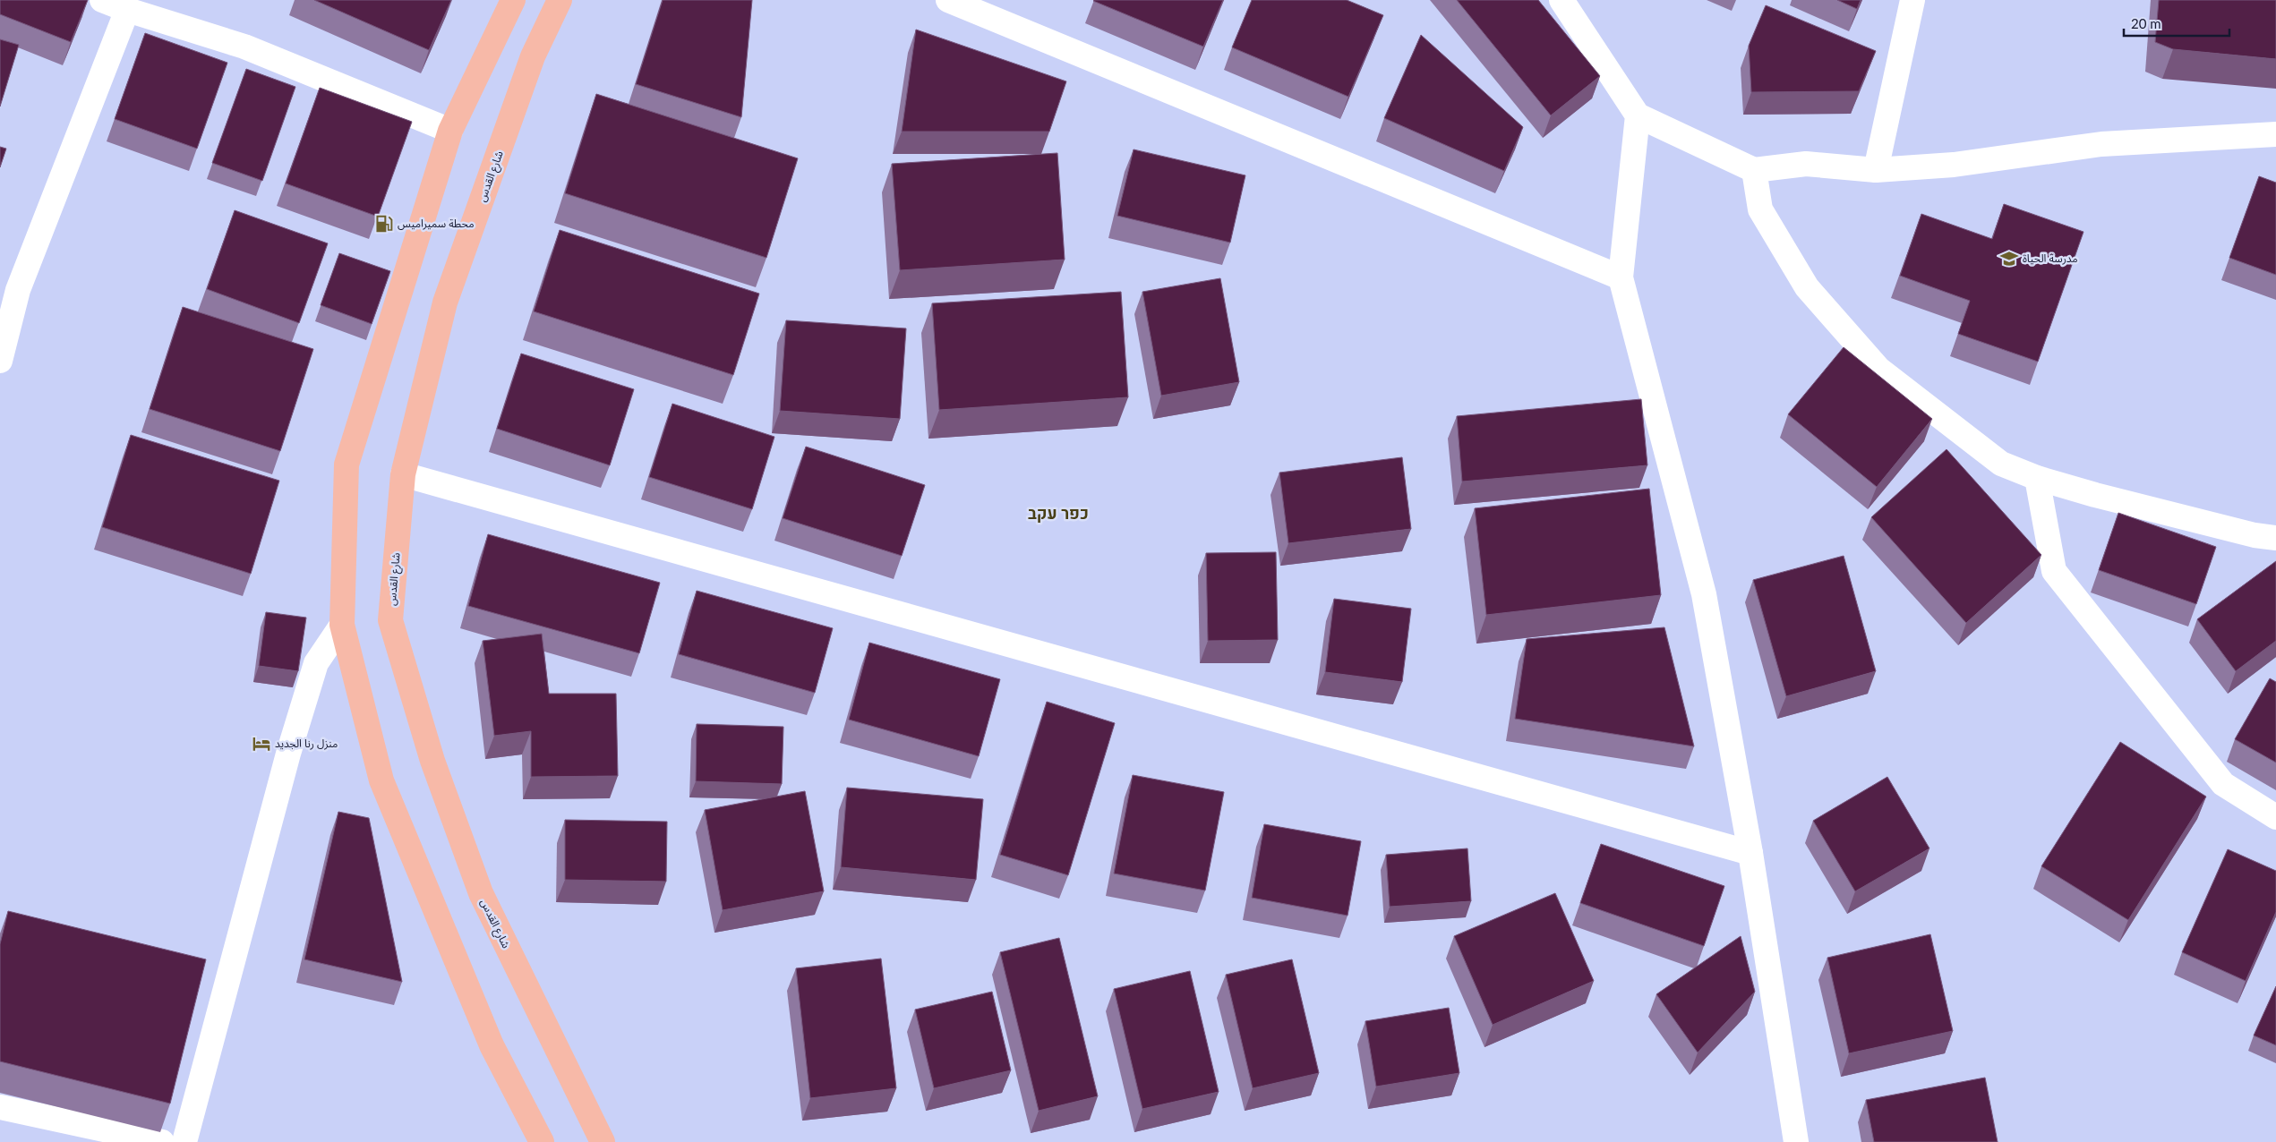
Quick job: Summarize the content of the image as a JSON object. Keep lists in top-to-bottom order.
{
  "streets": {
    "main road": ["شارع القدس"]
  },
  "districts": ["כפר עקב"],
  "places": {
    "fuel station": ["محطة سميراميس"],
    "school or university": ["مدرسة الحياة"],
    "hotel": ["منزل رنا الجديد"]
  },
  "scale_bar": "20 m"
}
